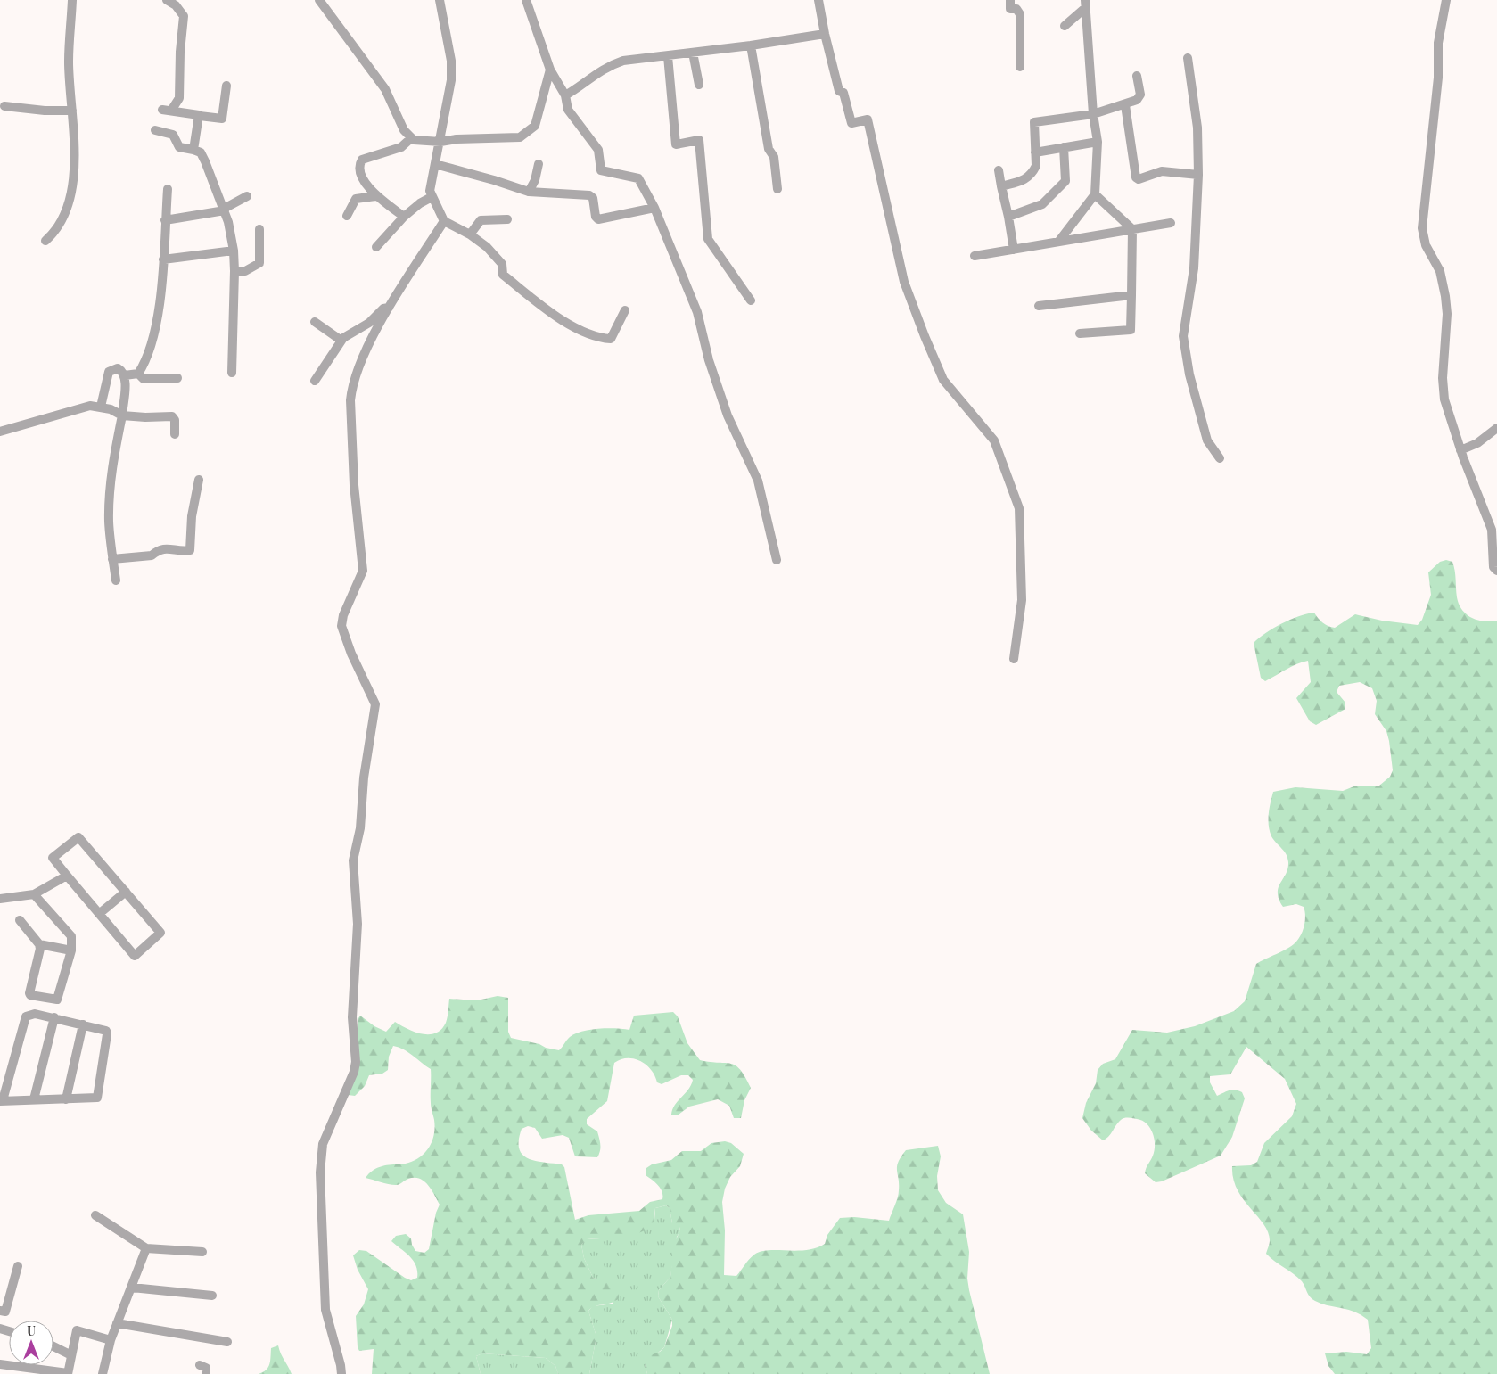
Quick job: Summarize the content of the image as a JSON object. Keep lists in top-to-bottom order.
{
  "north": "top"
}
